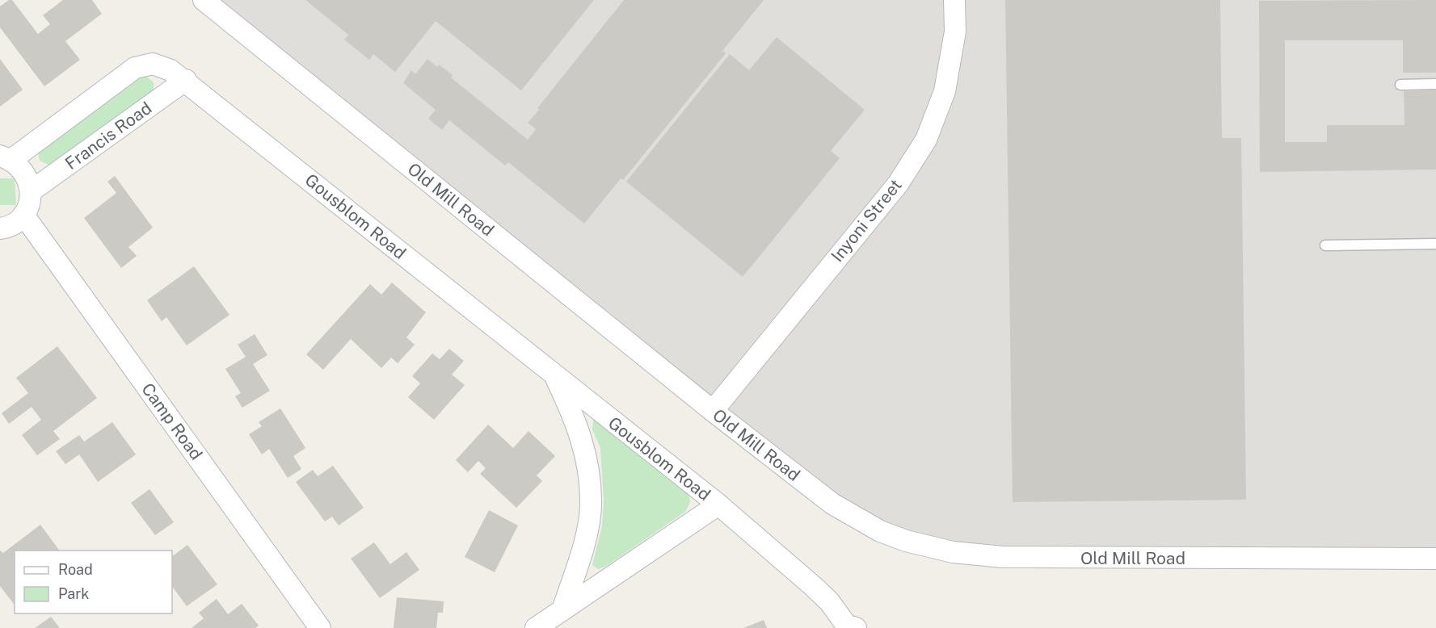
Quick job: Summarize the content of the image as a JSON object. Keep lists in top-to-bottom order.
{
  "streets": {
    "street": [
      "Francis Road",
      "Old Mill Road",
      "Gousblom Road",
      "Inyoni Street",
      "Camp Road"
    ]
  },
  "crossings": [
    ["Francis Road", "Gousblom Road"],
    ["Old Mill Road", "Inyoni Street"]
  ],
  "legend": ["Road", "Park"]
}
